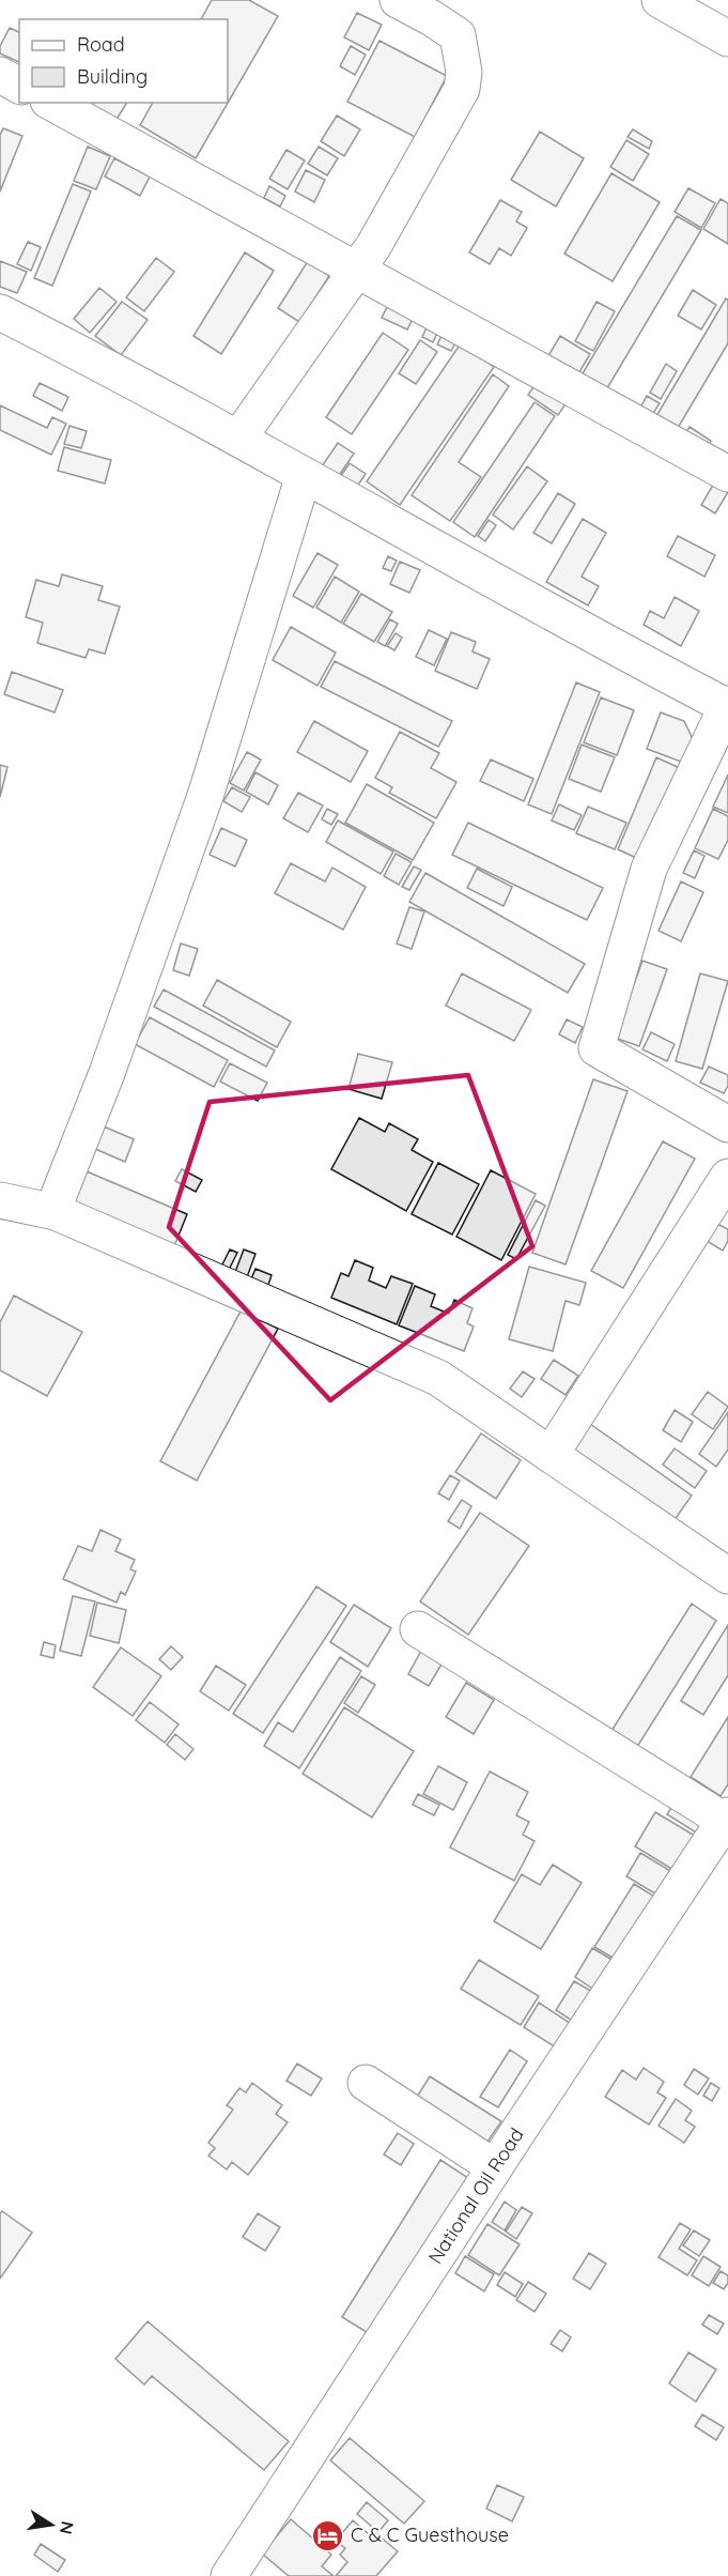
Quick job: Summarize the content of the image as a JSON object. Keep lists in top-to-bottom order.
{
  "streets": {
    "street": ["National Oil Road"]
  },
  "places": {
    "hotel": ["C & C Guesthouse"]
  },
  "legend": ["Road", "Building"],
  "north": "right"
}
